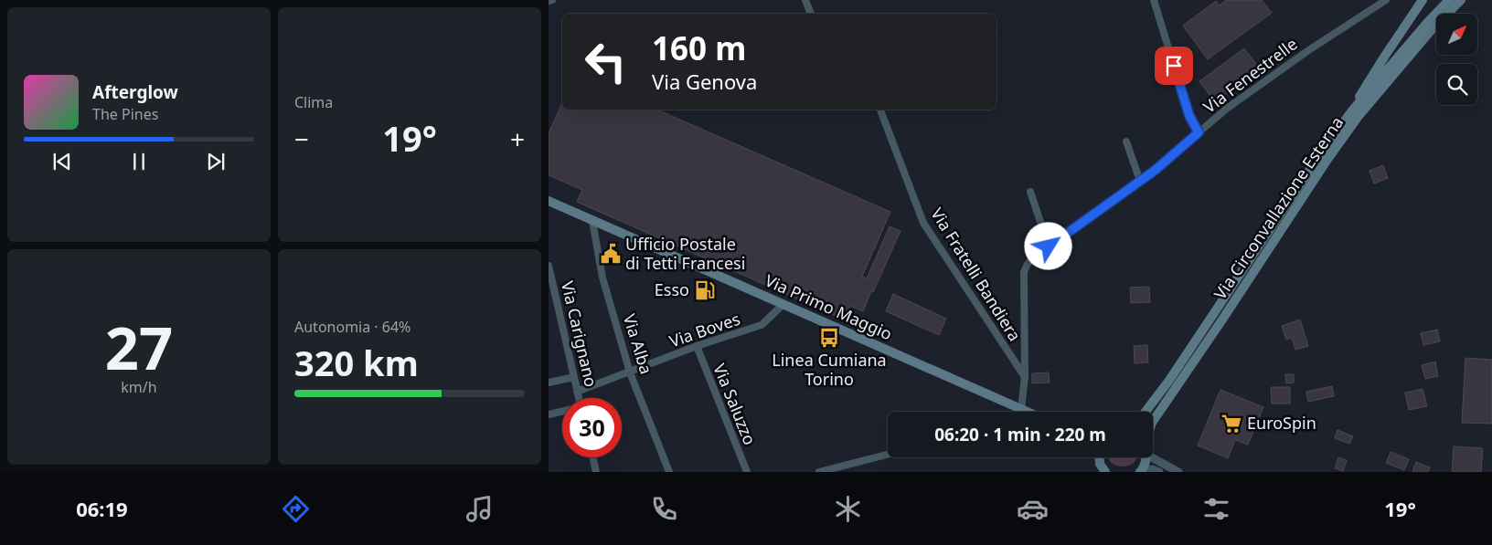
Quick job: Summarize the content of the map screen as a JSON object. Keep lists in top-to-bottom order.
{
  "streets": {
    "main road": ["Via Circonvallazione Esterna", "Via Primo Maggio"],
    "street": [
      "Via Fenestrelle",
      "Via Fratelli Bandiera",
      "Via Boves",
      "Via Carignano",
      "Via Alba",
      "Via Saluzzo"
    ]
  },
  "crossings": [
    ["Via Fenestrelle", "Via Fratelli Bandiera"],
    ["Via Fenestrelle", "Via Primo Maggio"],
    ["Via Primo Maggio", "Via Boves"],
    ["Via Primo Maggio", "Via Alba"],
    ["Via Boves", "Via Carignano"],
    ["Via Boves", "Via Alba"],
    ["Via Boves", "Via Saluzzo"]
  ],
  "places": {
    "public building": ["Ufficio Postale di Tetti Francesi"],
    "fuel station": ["Esso"],
    "bus stop": ["Linea Cumiana Torino"],
    "supermarket": ["EuroSpin"]
  },
  "north": "top right",
  "page": {
    "tile": [
      "Clima",
      ["27", "km/h"],
      ["Autonomia · 64%", "320 km"]
    ],
    "turn": ["160 m", "Via Genova"],
    "song": ["Afterglow", "The Pines"],
    "heat": ["−", "19°", "+"],
    "limit": "30",
    "trip": "06:20 · 1 min · 220 m",
    "tabs": ["06:19", "19°"]
  }
}
